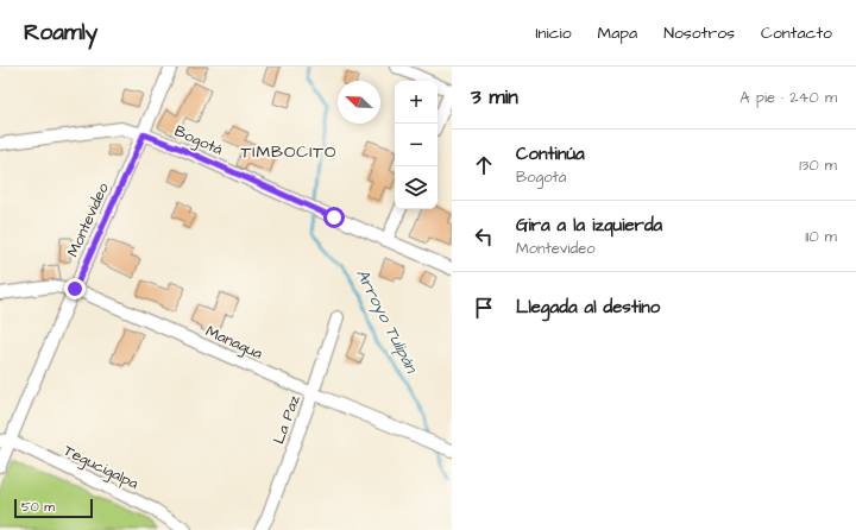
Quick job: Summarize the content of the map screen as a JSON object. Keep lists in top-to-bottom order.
{
  "streets": {
    "street": [
      "Bogotá",
      "Montevideo",
      "Managua",
      "La Paz",
      "Tegucigalpa"
    ]
  },
  "crossings": [
    ["Bogotá", "Montevideo"],
    ["Montevideo", "Managua"],
    ["Montevideo", "Tegucigalpa"],
    ["Managua", "La Paz"]
  ],
  "districts": ["TIMBOCITO"],
  "water": ["Arroyo Tulipán"],
  "scale_bar": "50 m",
  "north": "top left",
  "page": {
    "header": "Roamly",
    "nav": [
      "Inicio",
      "Mapa",
      "Nosotros",
      "Contacto"
    ],
    "heading": ["3 min", "A pie · 240 m"],
    "map_buttons": ["+", "−"],
    "list": [
      ["Continúa", "Bogotá", "130 m"],
      ["Gira a la izquierda", "Montevideo", "110 m"],
      "Llegada al destino"
    ],
    "scale": "50 m"
  }
}
